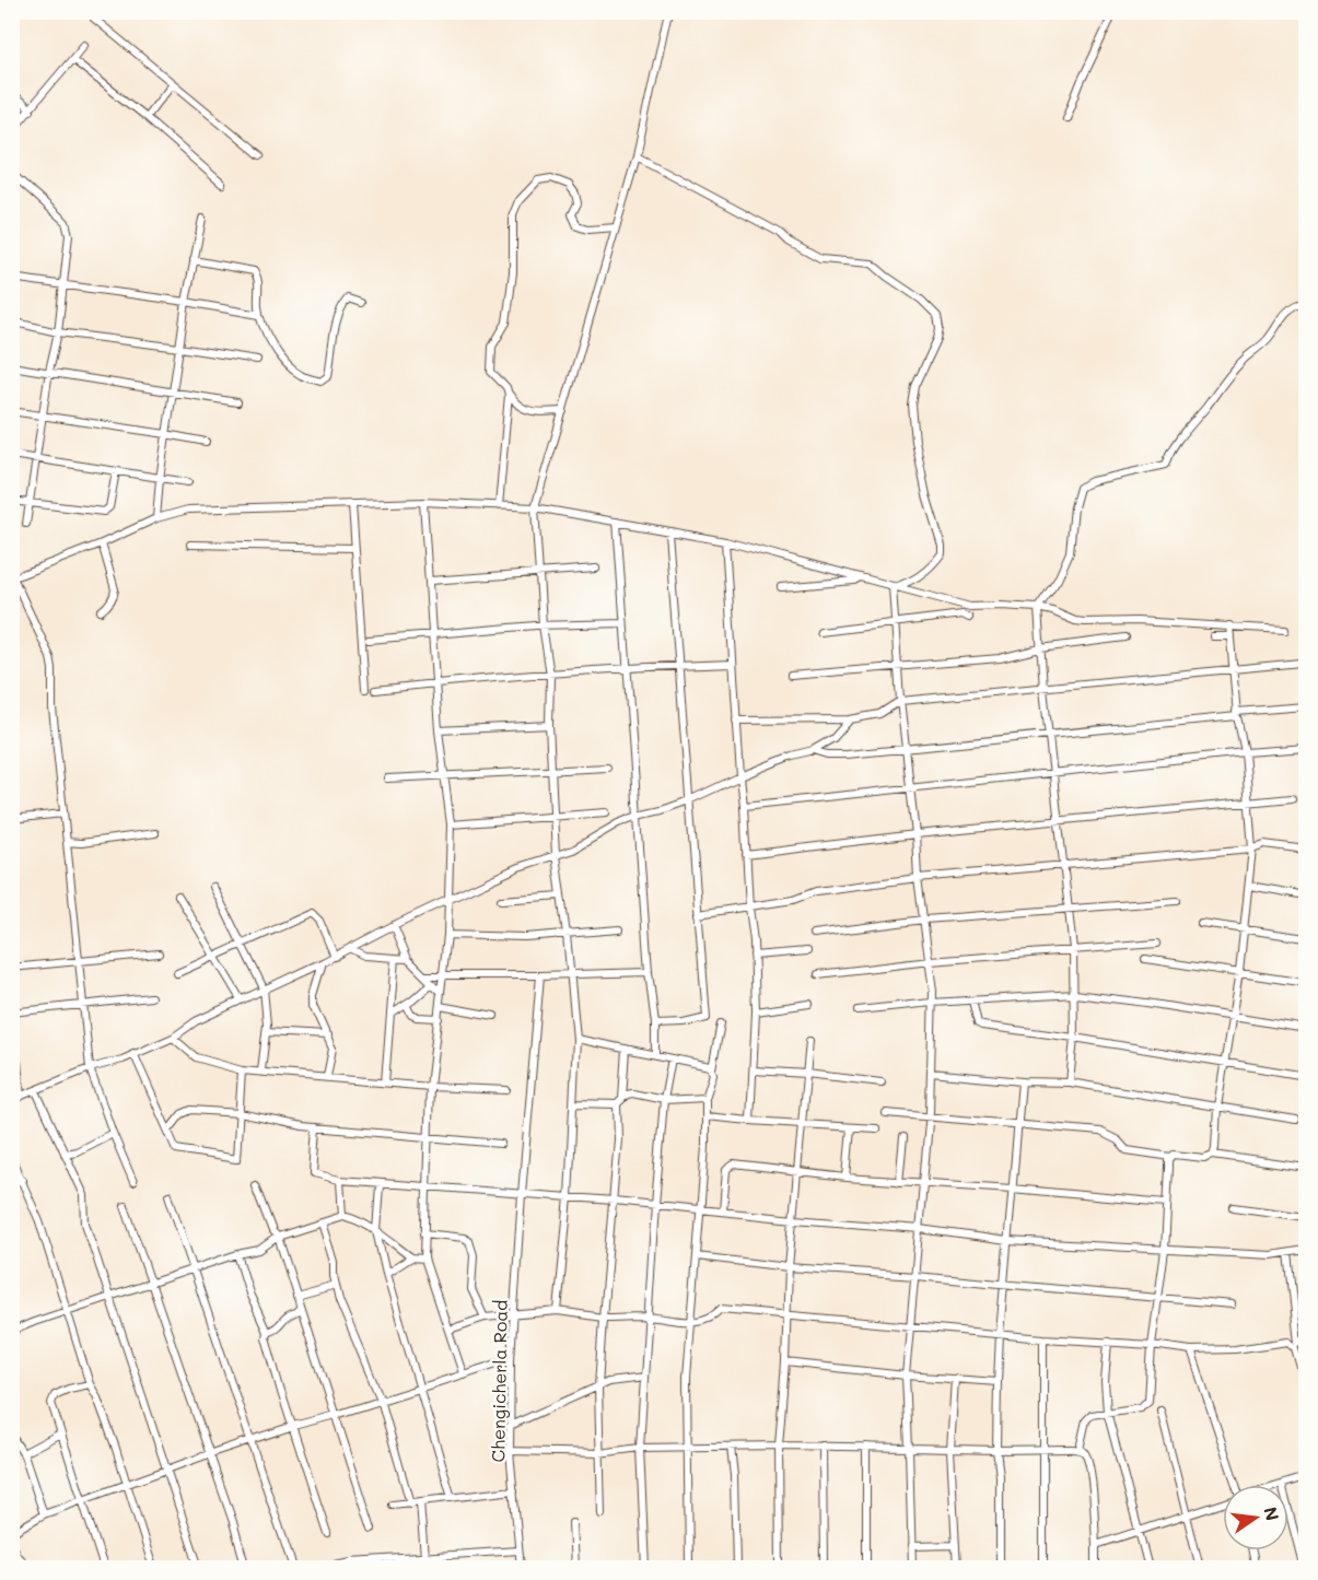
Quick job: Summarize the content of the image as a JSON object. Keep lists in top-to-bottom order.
{
  "streets": {
    "street": ["Chengicherla Road"]
  },
  "north": "right"
}
